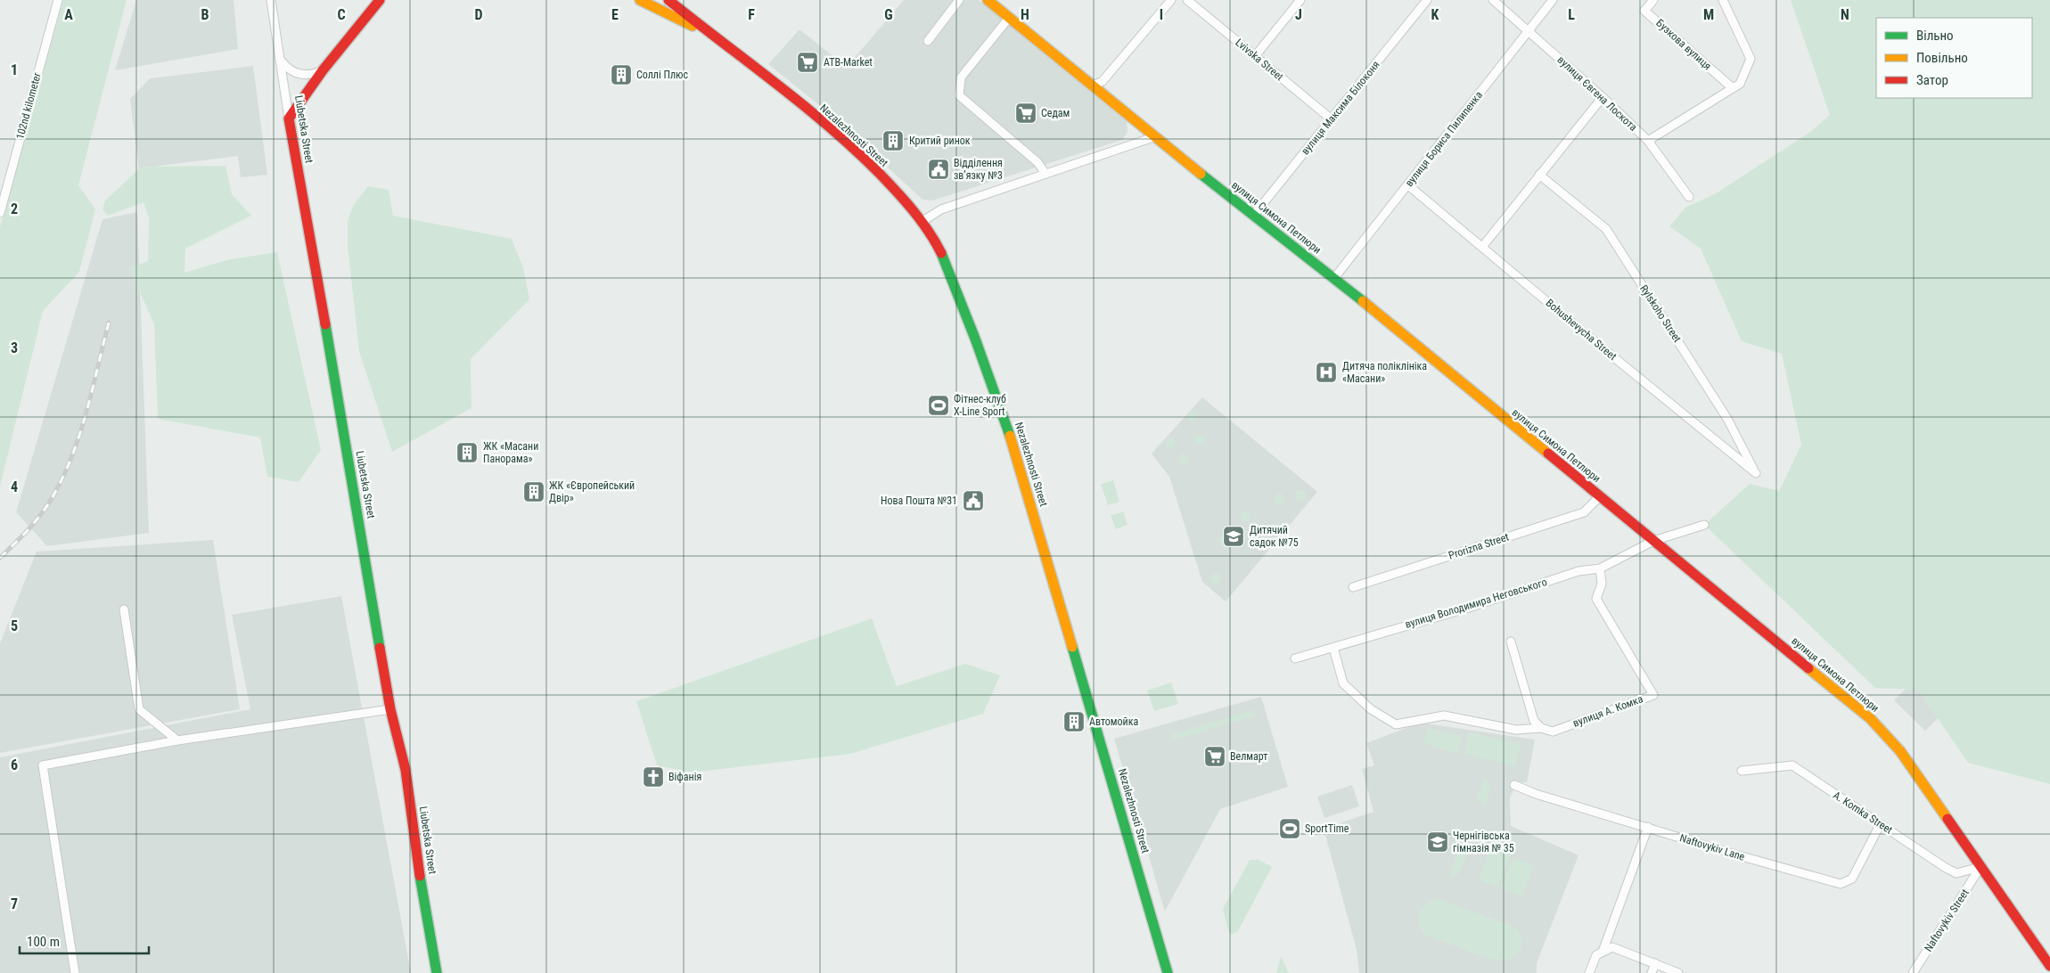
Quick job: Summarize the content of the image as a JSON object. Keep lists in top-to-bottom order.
{
  "streets": {
    "street": [
      "Бузкова вулиця",
      "Lvivska Street",
      "вулиця Євгена Лоскота",
      "102nd kilometer",
      "вулиця Максима Білоконя",
      "Liubetska Street",
      "Nezalezhnosti Street",
      "вулиця Бориса Пилипенка",
      "вулиця Симона Петлюри",
      "Rylskoho Street",
      "Bohushevycha Street",
      "Prorizna Street",
      "вулиця Володимира Неговського",
      "вулиця А. Комка",
      "A. Komka Street",
      "Naftovykiv Lane",
      "Naftovykiv Street"
    ]
  },
  "crossings": [
    ["Lvivska Street", "вулиця Максима Білоконя"],
    ["вулиця Євгена Лоскота", "вулиця Бориса Пилипенка"],
    ["вулиця Максима Білоконя", "вулиця Симона Петлюри"],
    ["вулиця Бориса Пилипенка", "вулиця Симона Петлюри"],
    ["вулиця Бориса Пилипенка", "Bohushevycha Street"],
    ["вулиця Симона Петлюри", "Prorizna Street"],
    ["вулиця Симона Петлюри", "вулиця Володимира Неговського"],
    ["вулиця Симона Петлюри", "A. Komka Street"],
    ["вулиця Симона Петлюри", "Naftovykiv Street"],
    ["Rylskoho Street", "Bohushevycha Street"],
    ["вулиця Володимира Неговського", "вулиця А. Комка"],
    ["A. Komka Street", "Naftovykiv Lane"],
    ["A. Komka Street", "Naftovykiv Street"]
  ],
  "places": {
    "supermarket": ["ATB-Market", "Седам", "Велмарт"],
    "building": [
      "Соллі Плюс",
      "Критий ринок",
      "ЖК «Масани Панорама»",
      "ЖК «Європейський Двір»",
      "Автомойка"
    ],
    "public building": ["Відділення зв’язку №3", "Нова Пошта №31"],
    "hospital": ["Дитяча поліклініка «Масани»"],
    "sports": ["Фітнес-клуб X-Line Sport", "SportTime"],
    "school or university": ["Дитячий садок №75", "Чернігівська гімназія № 35"],
    "church": ["Віфанія"]
  },
  "legend": ["Вільно", "Повільно", "Затор"],
  "scale_bar": "100 m",
  "grid": {
    "columns": [
      "A",
      "B",
      "C",
      "D",
      "E",
      "F",
      "G",
      "H",
      "I",
      "J",
      "K",
      "L",
      "M",
      "N"
    ],
    "rows": [
      "1",
      "2",
      "3",
      "4",
      "5",
      "6",
      "7"
    ]
  }
}
